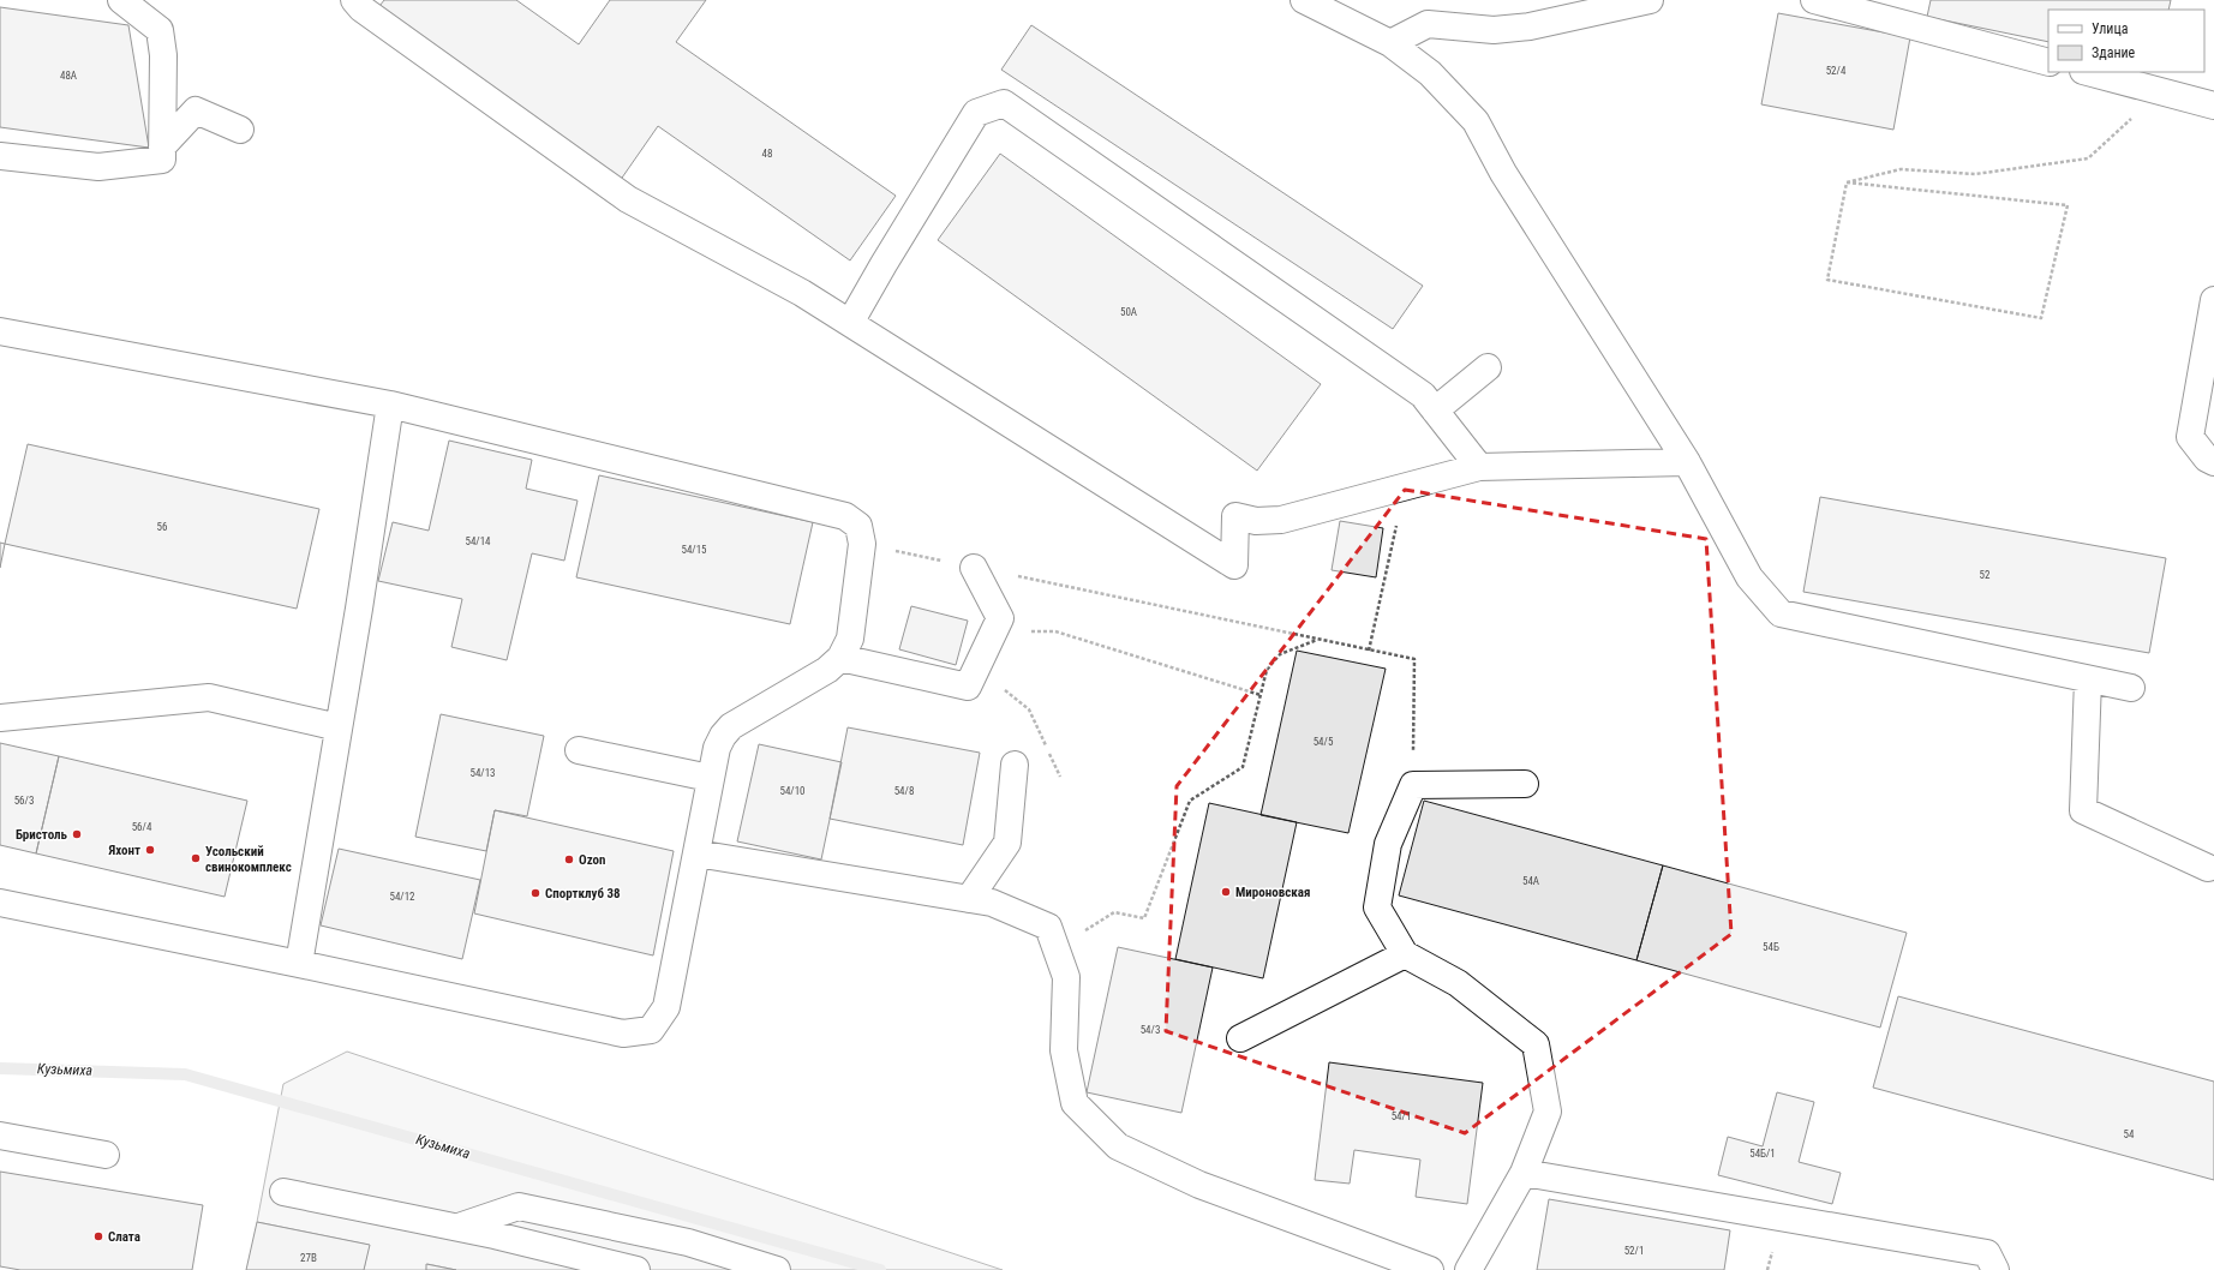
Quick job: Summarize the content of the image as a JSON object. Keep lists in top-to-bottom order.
{
  "water": ["Кузьмиха"],
  "places": [
    "Бристоль",
    "Яхонт",
    "Усольский свинокомплекс",
    "Ozon",
    "Мироновская",
    "Спортклуб 38",
    "Слата"
  ],
  "house_numbers": [
    "52/4",
    "48А",
    "48",
    "50А",
    "56",
    "54/14",
    "54/15",
    "52",
    "54/5",
    "54/13",
    "54/10",
    "54/8",
    "56/3",
    "56/4",
    "54А",
    "54/12",
    "54Б",
    "54/3",
    "54/1",
    "54",
    "54Б/1",
    "52/1",
    "27В"
  ],
  "legend": ["Улица", "Здание"]
}
